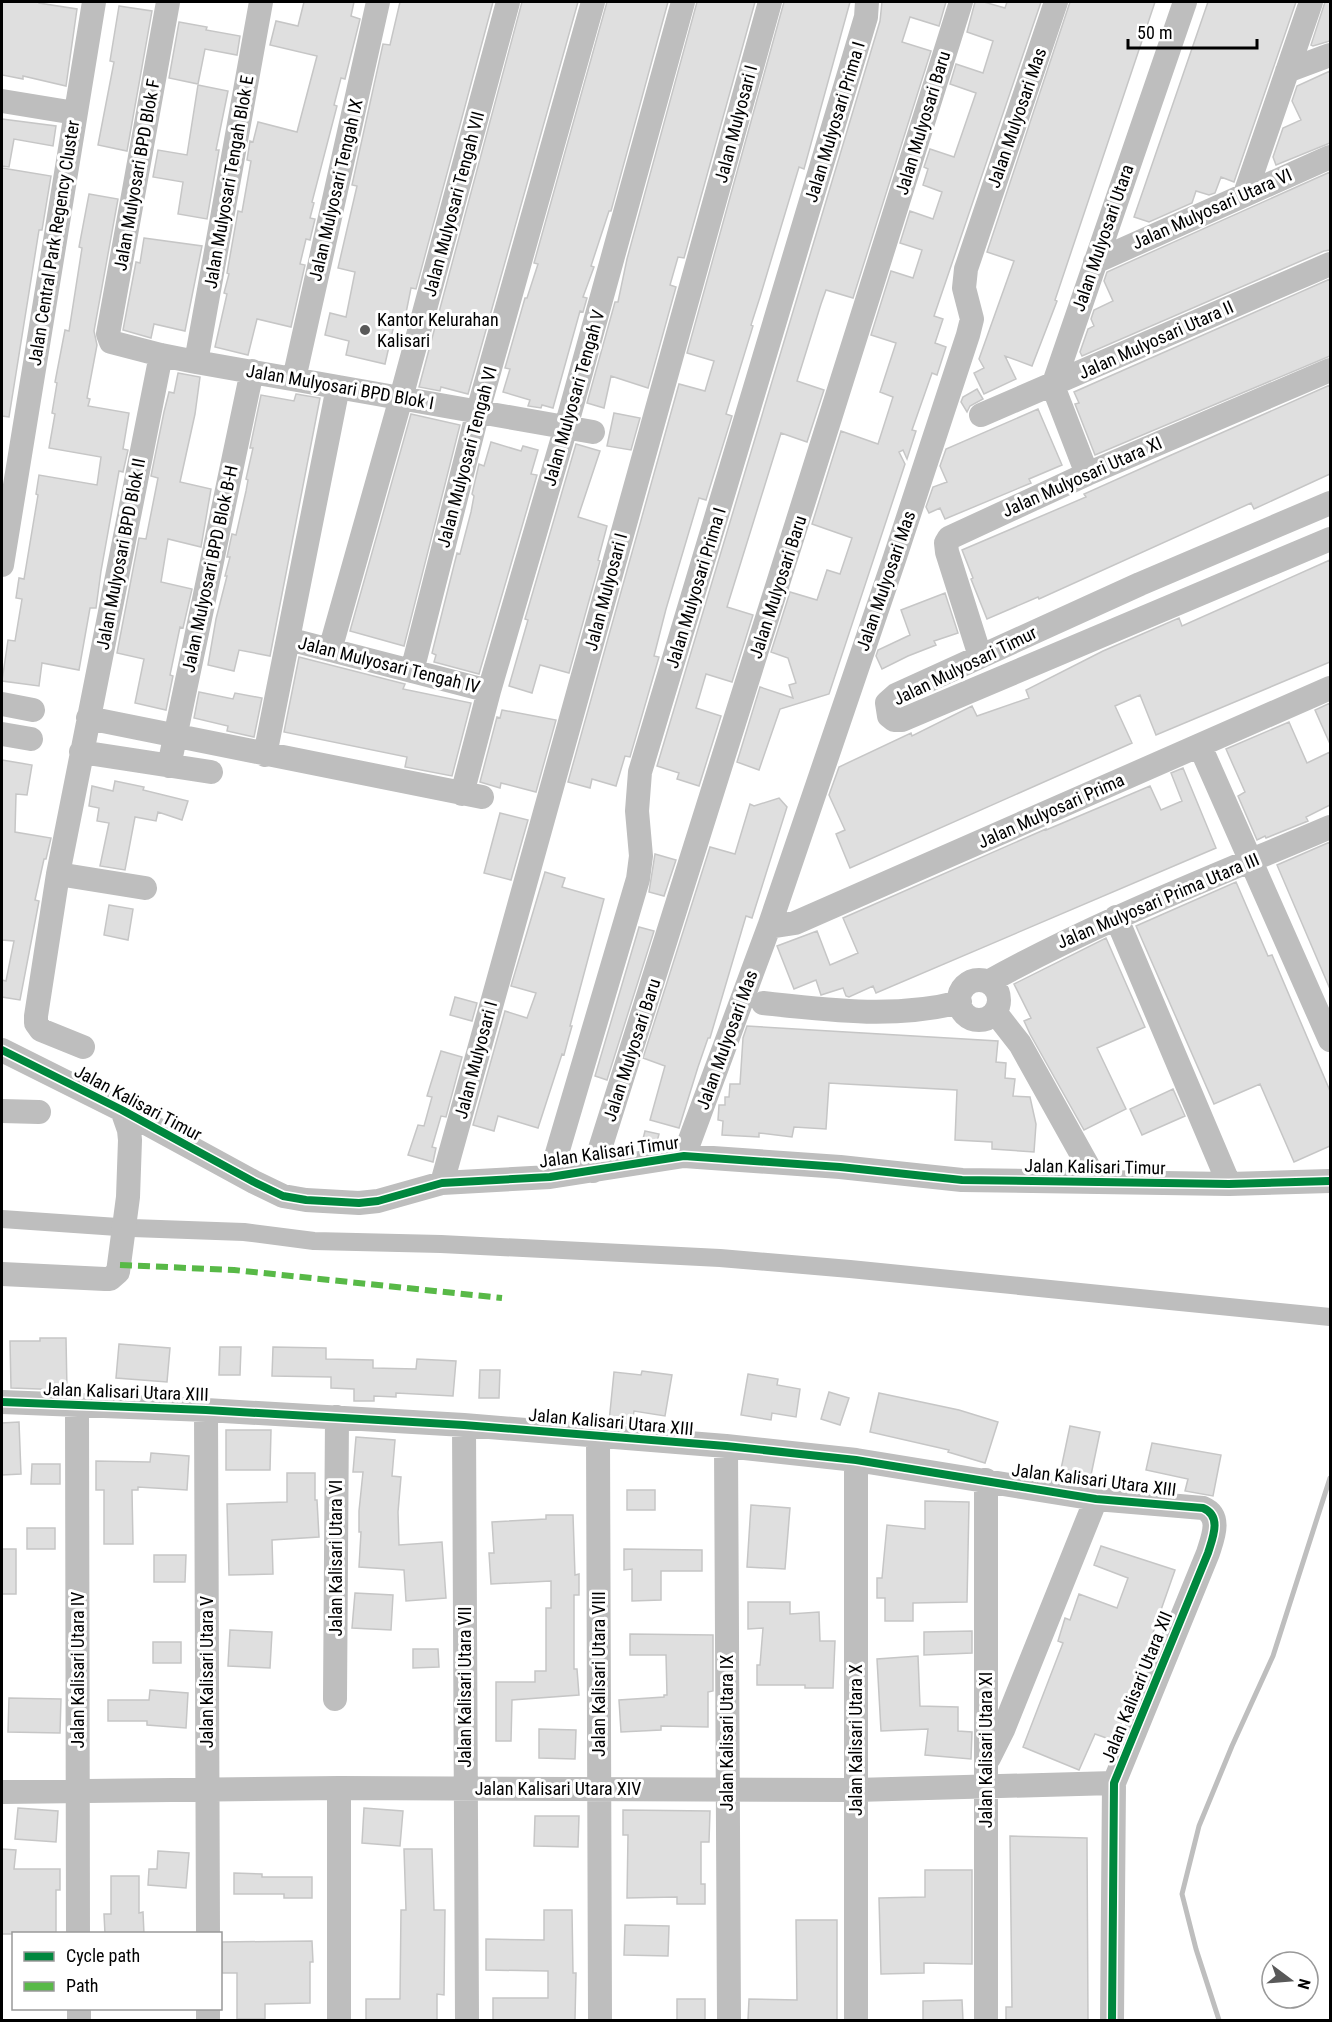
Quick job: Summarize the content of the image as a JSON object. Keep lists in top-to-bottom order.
{
  "streets": {
    "street": [
      "Jalan Mulyosari Mas",
      "Jalan Mulyosari Prima I",
      "Jalan Mulyosari Baru",
      "Jalan Mulyosari I",
      "Jalan Mulyosari BPD Blok F",
      "Jalan Mulyosari Tengah Blok E",
      "Jalan Mulyosari Tengah IX",
      "Jalan Mulyosari Tengah VII",
      "Jalan Mulyosari Utara VI",
      "Jalan Mulyosari Utara",
      "Jalan Central Park Regency Cluster",
      "Jalan Mulyosari Utara II",
      "Jalan Mulyosari BPD Blok I",
      "Jalan Mulyosari Tengah V",
      "Jalan Mulyosari Tengah VI",
      "Jalan Mulyosari Utara XI",
      "Jalan Mulyosari BPD Blok II",
      "Jalan Mulyosari BPD Blok B-H",
      "Jalan Mulyosari Tengah IV",
      "Jalan Mulyosari Timur",
      "Jalan Mulyosari Prima",
      "Jalan Mulyosari Prima Utara III",
      "Jalan Kalisari Timur",
      "Jalan Kalisari Utara XIII",
      "Jalan Kalisari Utara VI",
      "Jalan Kalisari Utara IV",
      "Jalan Kalisari Utara V",
      "Jalan Kalisari Utara VIII",
      "Jalan Kalisari Utara VII",
      "Jalan Kalisari Utara XII",
      "Jalan Kalisari Utara IX",
      "Jalan Kalisari Utara X",
      "Jalan Kalisari Utara XI",
      "Jalan Kalisari Utara XIV"
    ]
  },
  "crossings": [
    ["Jalan Mulyosari Mas", "Jalan Mulyosari Prima"],
    ["Jalan Mulyosari Mas", "Jalan Kalisari Timur"],
    ["Jalan Mulyosari Prima I", "Jalan Kalisari Timur"],
    ["Jalan Mulyosari Baru", "Jalan Kalisari Timur"],
    ["Jalan Mulyosari I", "Jalan Kalisari Timur"],
    ["Jalan Mulyosari BPD Blok F", "Jalan Mulyosari BPD Blok I"],
    ["Jalan Mulyosari Tengah Blok E", "Jalan Mulyosari BPD Blok I"],
    ["Jalan Mulyosari Tengah IX", "Jalan Mulyosari BPD Blok I"],
    ["Jalan Mulyosari Tengah VII", "Jalan Mulyosari BPD Blok I"],
    ["Jalan Mulyosari Tengah VII", "Jalan Mulyosari Tengah IV"],
    ["Jalan Mulyosari Utara VI", "Jalan Mulyosari Utara"],
    ["Jalan Mulyosari Utara", "Jalan Mulyosari Utara II"],
    ["Jalan Mulyosari BPD Blok I", "Jalan Mulyosari Tengah V"],
    ["Jalan Mulyosari BPD Blok I", "Jalan Mulyosari Tengah VI"],
    ["Jalan Mulyosari BPD Blok I", "Jalan Mulyosari BPD Blok II"],
    ["Jalan Mulyosari BPD Blok I", "Jalan Mulyosari BPD Blok B-H"],
    ["Jalan Mulyosari Tengah V", "Jalan Mulyosari Tengah IV"],
    ["Jalan Mulyosari Tengah VI", "Jalan Mulyosari Tengah IV"],
    ["Jalan Mulyosari Utara XI", "Jalan Mulyosari Timur"],
    ["Jalan Kalisari Utara XIII", "Jalan Kalisari Utara VI"],
    ["Jalan Kalisari Utara XIII", "Jalan Kalisari Utara IV"],
    ["Jalan Kalisari Utara XIII", "Jalan Kalisari Utara V"],
    ["Jalan Kalisari Utara XIII", "Jalan Kalisari Utara VIII"],
    ["Jalan Kalisari Utara XIII", "Jalan Kalisari Utara VII"],
    ["Jalan Kalisari Utara XIII", "Jalan Kalisari Utara XII"],
    ["Jalan Kalisari Utara XIII", "Jalan Kalisari Utara IX"],
    ["Jalan Kalisari Utara XIII", "Jalan Kalisari Utara X"],
    ["Jalan Kalisari Utara XIII", "Jalan Kalisari Utara XI"],
    ["Jalan Kalisari Utara XIII", "Jalan Kalisari Utara XIV"],
    ["Jalan Kalisari Utara IV", "Jalan Kalisari Utara XIV"],
    ["Jalan Kalisari Utara V", "Jalan Kalisari Utara XIV"],
    ["Jalan Kalisari Utara VIII", "Jalan Kalisari Utara XIV"],
    ["Jalan Kalisari Utara VII", "Jalan Kalisari Utara XIV"],
    ["Jalan Kalisari Utara XII", "Jalan Kalisari Utara XIV"],
    ["Jalan Kalisari Utara IX", "Jalan Kalisari Utara XIV"],
    ["Jalan Kalisari Utara X", "Jalan Kalisari Utara XIV"],
    ["Jalan Kalisari Utara XI", "Jalan Kalisari Utara XIV"]
  ],
  "places": ["Kantor Kelurahan Kalisari"],
  "legend": ["Cycle path", "Path"],
  "scale_bar": "50 m",
  "north": "right"
}
